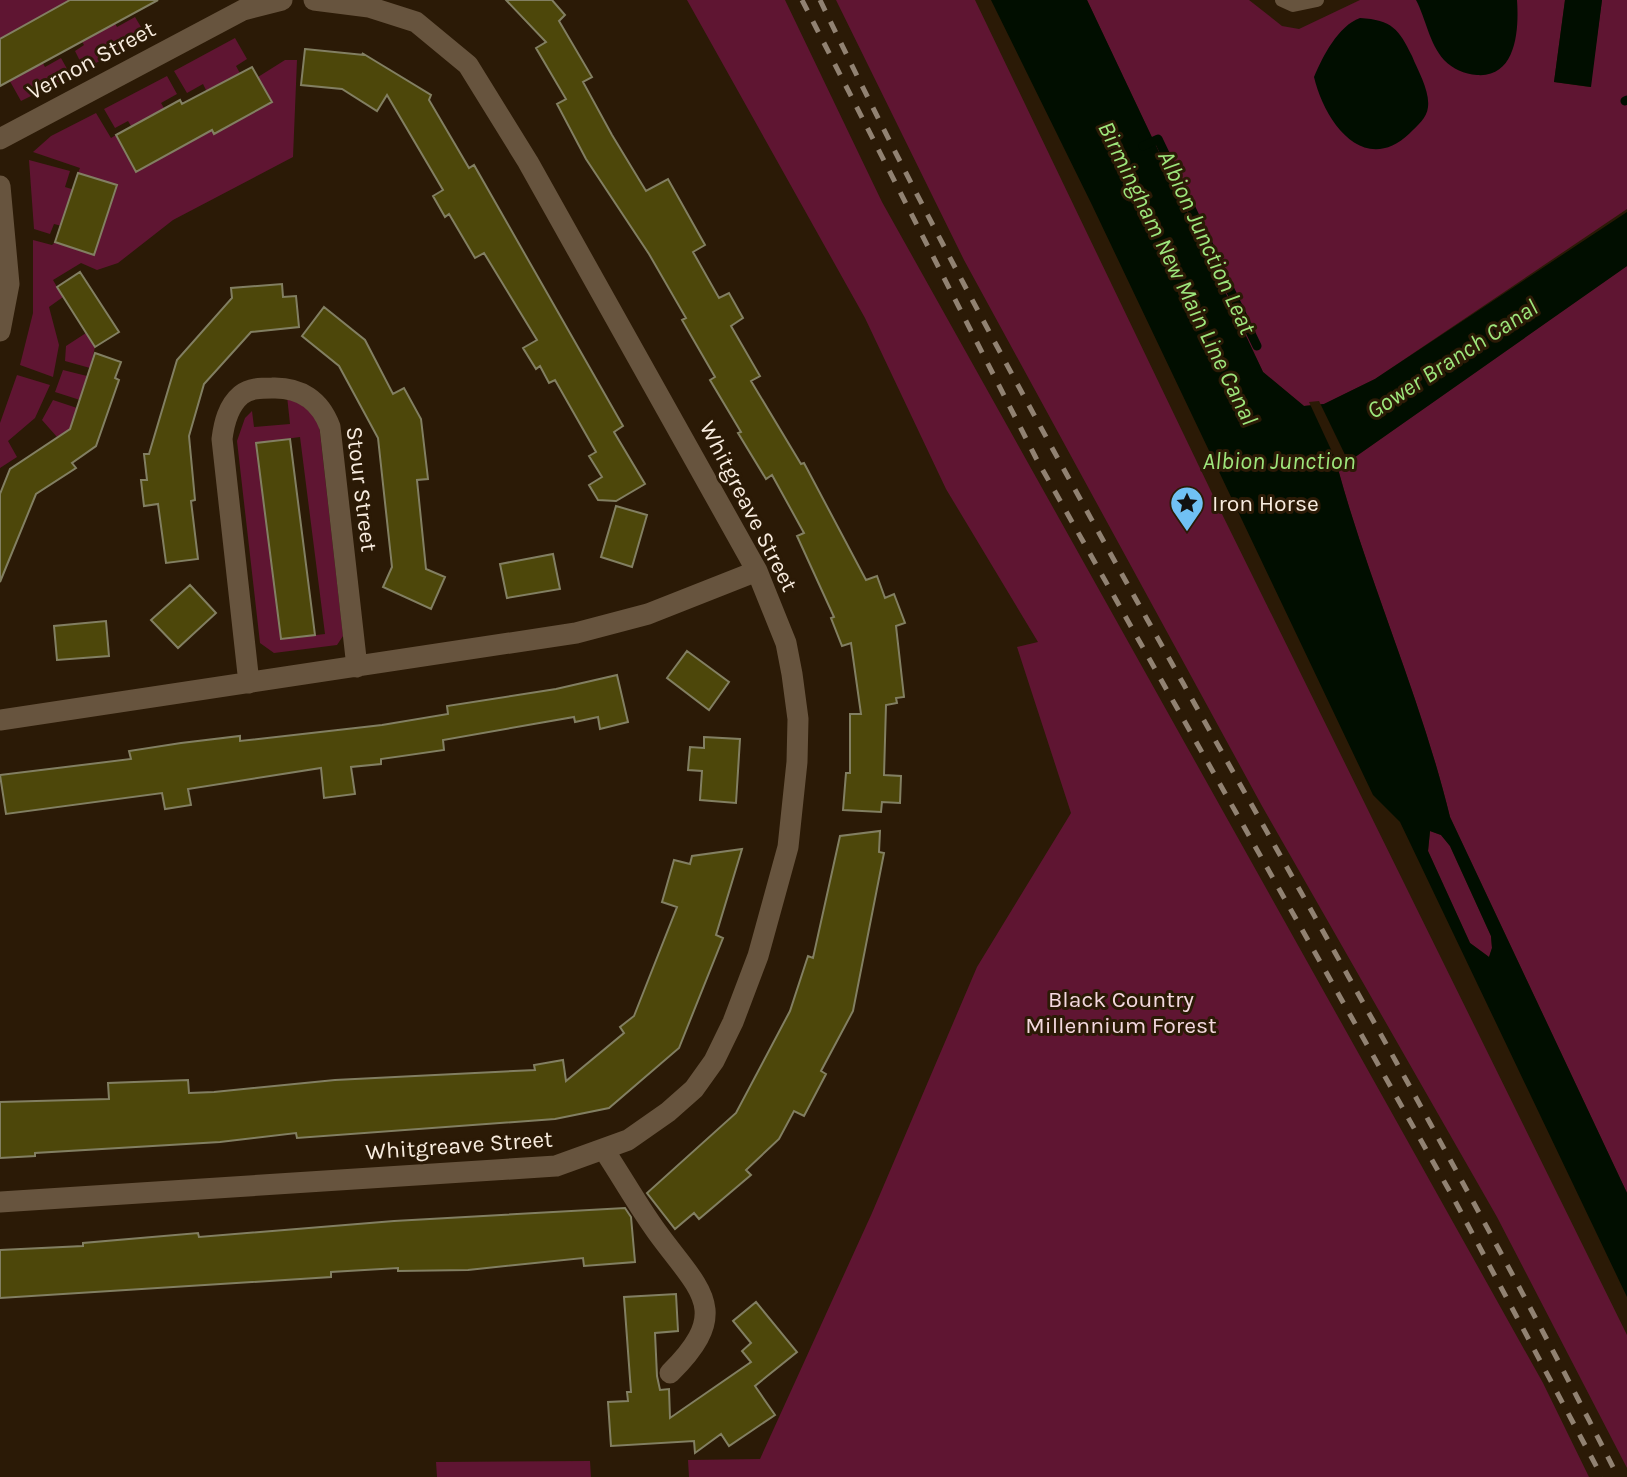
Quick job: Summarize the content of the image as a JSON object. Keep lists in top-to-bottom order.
{
  "streets": {
    "street": ["Vernon Street", "Stour Street", "Whitgreave Street"]
  },
  "water": [
    "Albion Junction Leat",
    "Birmingham New Main Line Canal",
    "Gower Branch Canal",
    "Albion Junction"
  ],
  "parks": ["Black Country Millennium Forest"],
  "places": {
    "place": ["Iron Horse"]
  }
}
